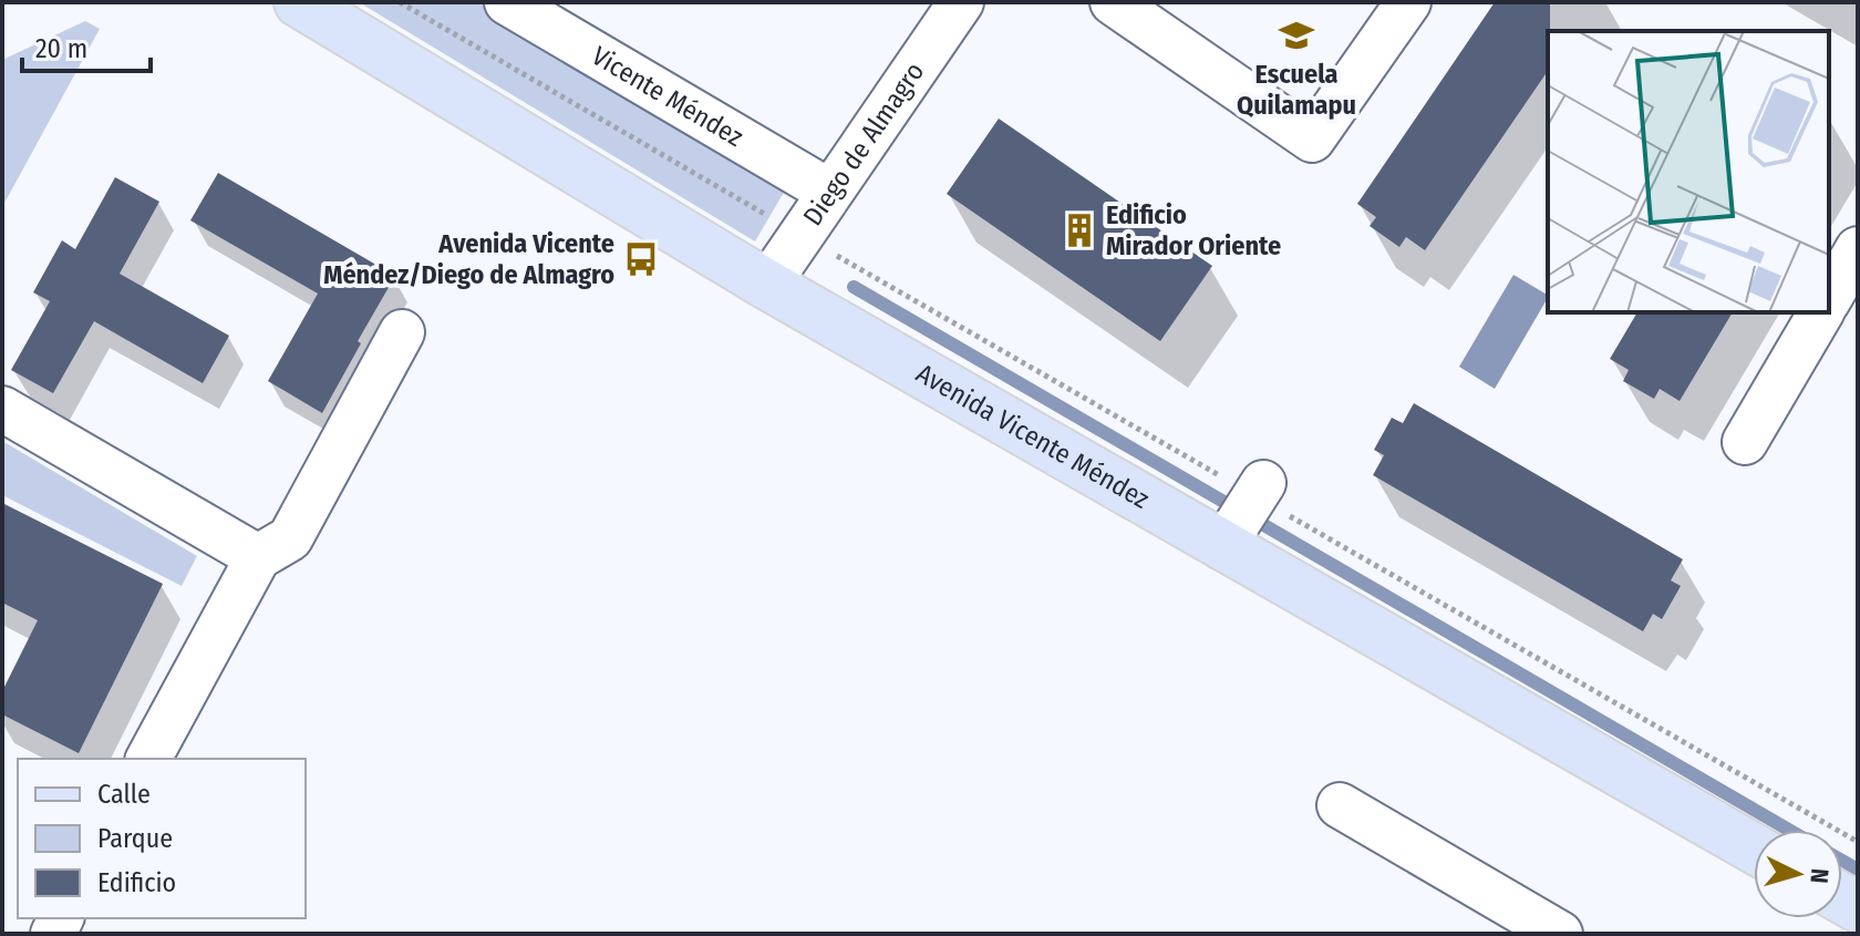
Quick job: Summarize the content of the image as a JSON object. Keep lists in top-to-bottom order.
{
  "streets": {
    "main road": ["Avenida Vicente Méndez"],
    "street": ["Vicente Méndez", "Diego de Almagro"]
  },
  "crossings": [
    ["Vicente Méndez", "Diego de Almagro"],
    ["Diego de Almagro", "Avenida Vicente Méndez"]
  ],
  "places": {
    "school or university": ["Escuela Quilamapu"],
    "building": ["Edificio Mirador Oriente"],
    "bus stop": ["Avenida Vicente Méndez/Diego de Almagro"]
  },
  "legend": ["Calle", "Parque", "Edificio"],
  "scale_bar": "20 m",
  "north": "right"
}
